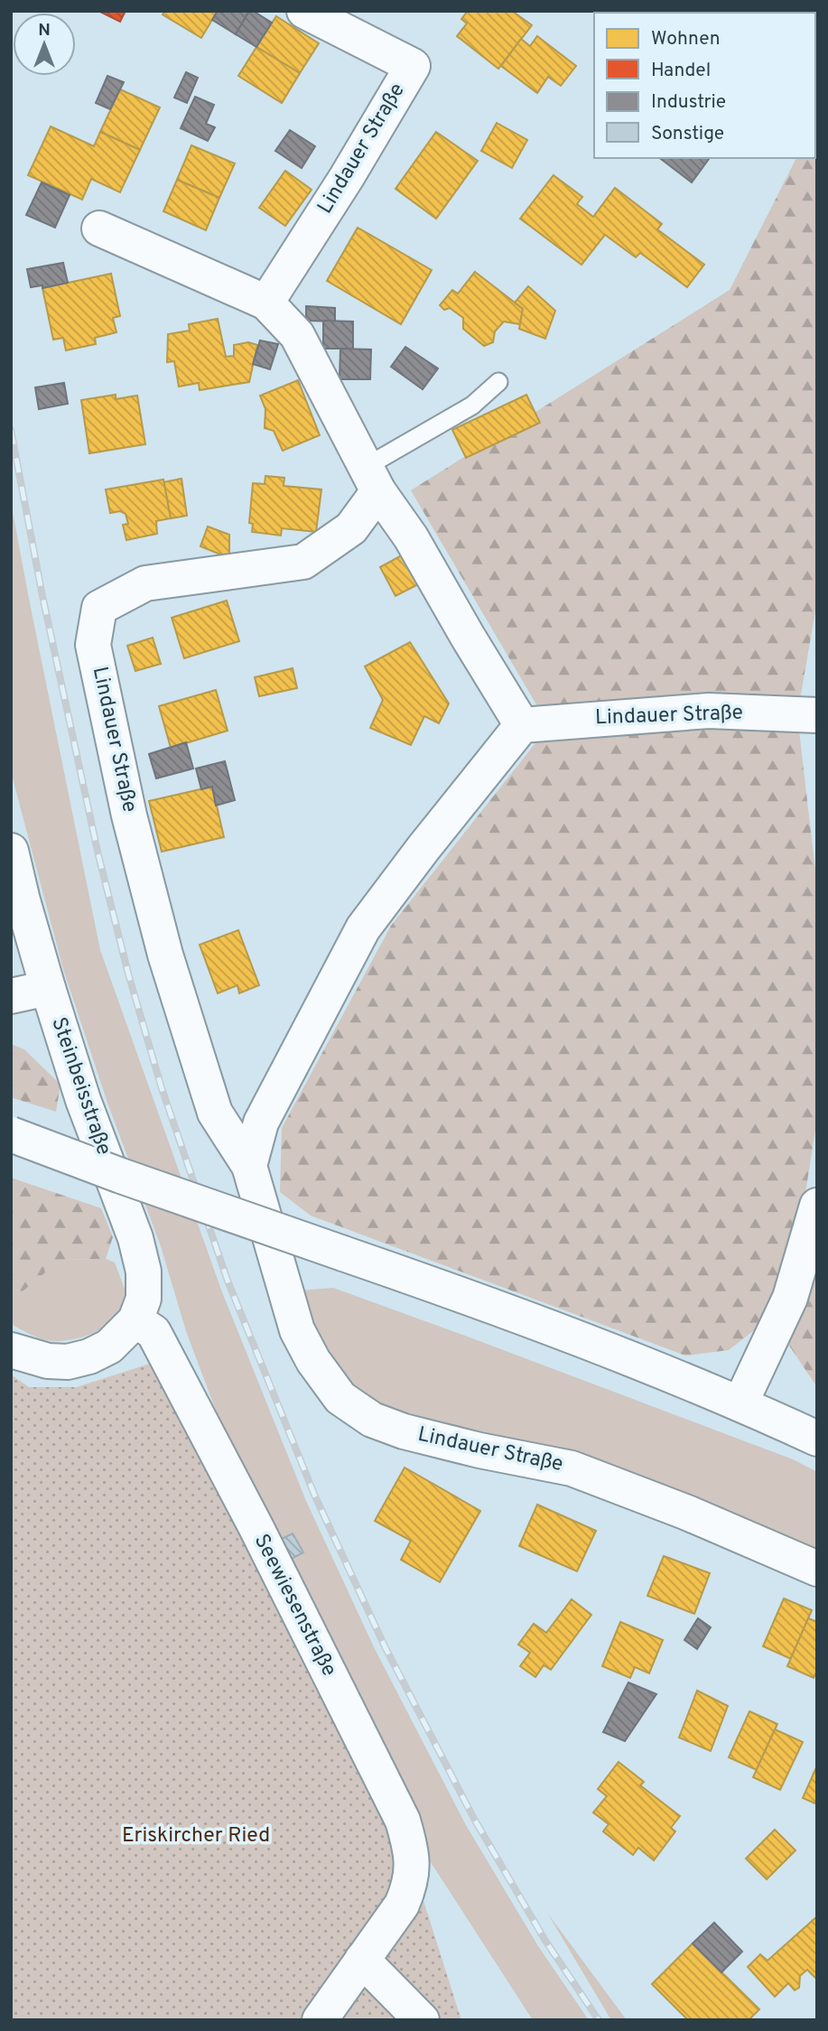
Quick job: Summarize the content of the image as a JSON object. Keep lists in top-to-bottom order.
{
  "streets": {
    "street": ["Lindauer Straße", "Steinbeisstraße", "Seewiesenstraße"]
  },
  "crossings": [
    ["Steinbeisstraße", "Seewiesenstraße"]
  ],
  "parks": ["Eriskircher Ried"],
  "legend": [
    "Wohnen",
    "Handel",
    "Industrie",
    "Sonstige"
  ],
  "north": "top"
}
